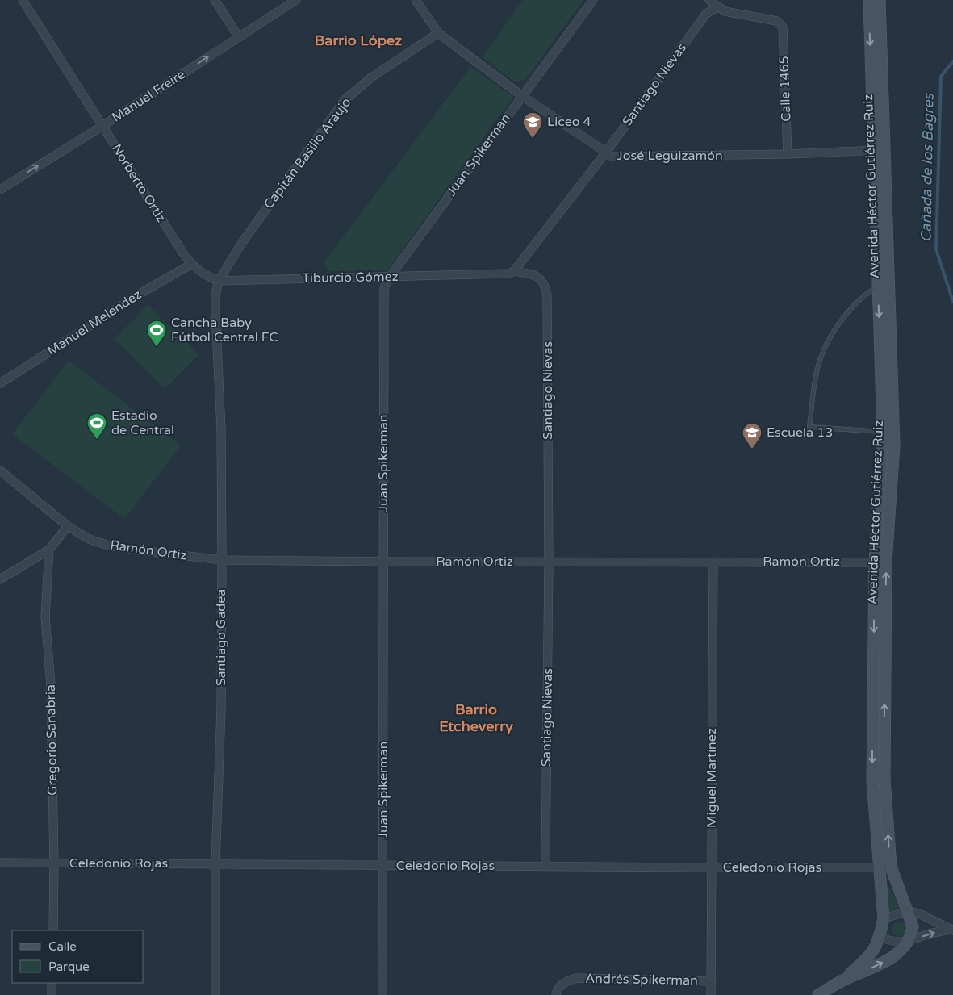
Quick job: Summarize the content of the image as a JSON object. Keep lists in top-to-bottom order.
{
  "streets": {
    "street": [
      "Santiago Nievas",
      "Calle 1465",
      "Manuel Freire",
      "Capitán Basilio Araujo",
      "Juan Spikerman",
      "José Leguizamón",
      "Norberto Ortiz",
      "Avenida Héctor Gutiérrez Ruiz",
      "Tiburcio Gómez",
      "Manuel Melendez",
      "Ramón Ortiz",
      "Santiago Gadea",
      "Gregorio Sanabria",
      "Miguel Martínez",
      "Celedonio Rojas",
      "Andrés Spikerman"
    ]
  },
  "crossings": [
    ["Santiago Nievas", "Calle 1465"],
    ["Santiago Nievas", "José Leguizamón"],
    ["Santiago Nievas", "Tiburcio Gómez"],
    ["Santiago Nievas", "Ramón Ortiz"],
    ["Santiago Nievas", "Celedonio Rojas"],
    ["Calle 1465", "José Leguizamón"],
    ["Manuel Freire", "Norberto Ortiz"],
    ["Capitán Basilio Araujo", "José Leguizamón"],
    ["Capitán Basilio Araujo", "Tiburcio Gómez"],
    ["Capitán Basilio Araujo", "Santiago Gadea"],
    ["Juan Spikerman", "José Leguizamón"],
    ["Juan Spikerman", "Tiburcio Gómez"],
    ["Juan Spikerman", "Ramón Ortiz"],
    ["Juan Spikerman", "Celedonio Rojas"],
    ["José Leguizamón", "Avenida Héctor Gutiérrez Ruiz"],
    ["Norberto Ortiz", "Tiburcio Gómez"],
    ["Norberto Ortiz", "Manuel Melendez"],
    ["Avenida Héctor Gutiérrez Ruiz", "Ramón Ortiz"],
    ["Avenida Héctor Gutiérrez Ruiz", "Celedonio Rojas"],
    ["Tiburcio Gómez", "Manuel Melendez"],
    ["Tiburcio Gómez", "Santiago Gadea"],
    ["Ramón Ortiz", "Santiago Gadea"],
    ["Ramón Ortiz", "Miguel Martínez"],
    ["Santiago Gadea", "Celedonio Rojas"],
    ["Gregorio Sanabria", "Celedonio Rojas"],
    ["Miguel Martínez", "Celedonio Rojas"],
    ["Miguel Martínez", "Andrés Spikerman"]
  ],
  "one_way": ["Manuel Freire"],
  "districts": ["Barrio López", "Barrio Etcheverry"],
  "water": ["Cañada de los Bagres"],
  "places": {
    "school or university": ["Liceo 4", "Escuela 13"],
    "sports": ["Cancha Baby Fútbol Central FC", "Estadio de Central"]
  },
  "legend": ["Calle", "Parque"]
}
